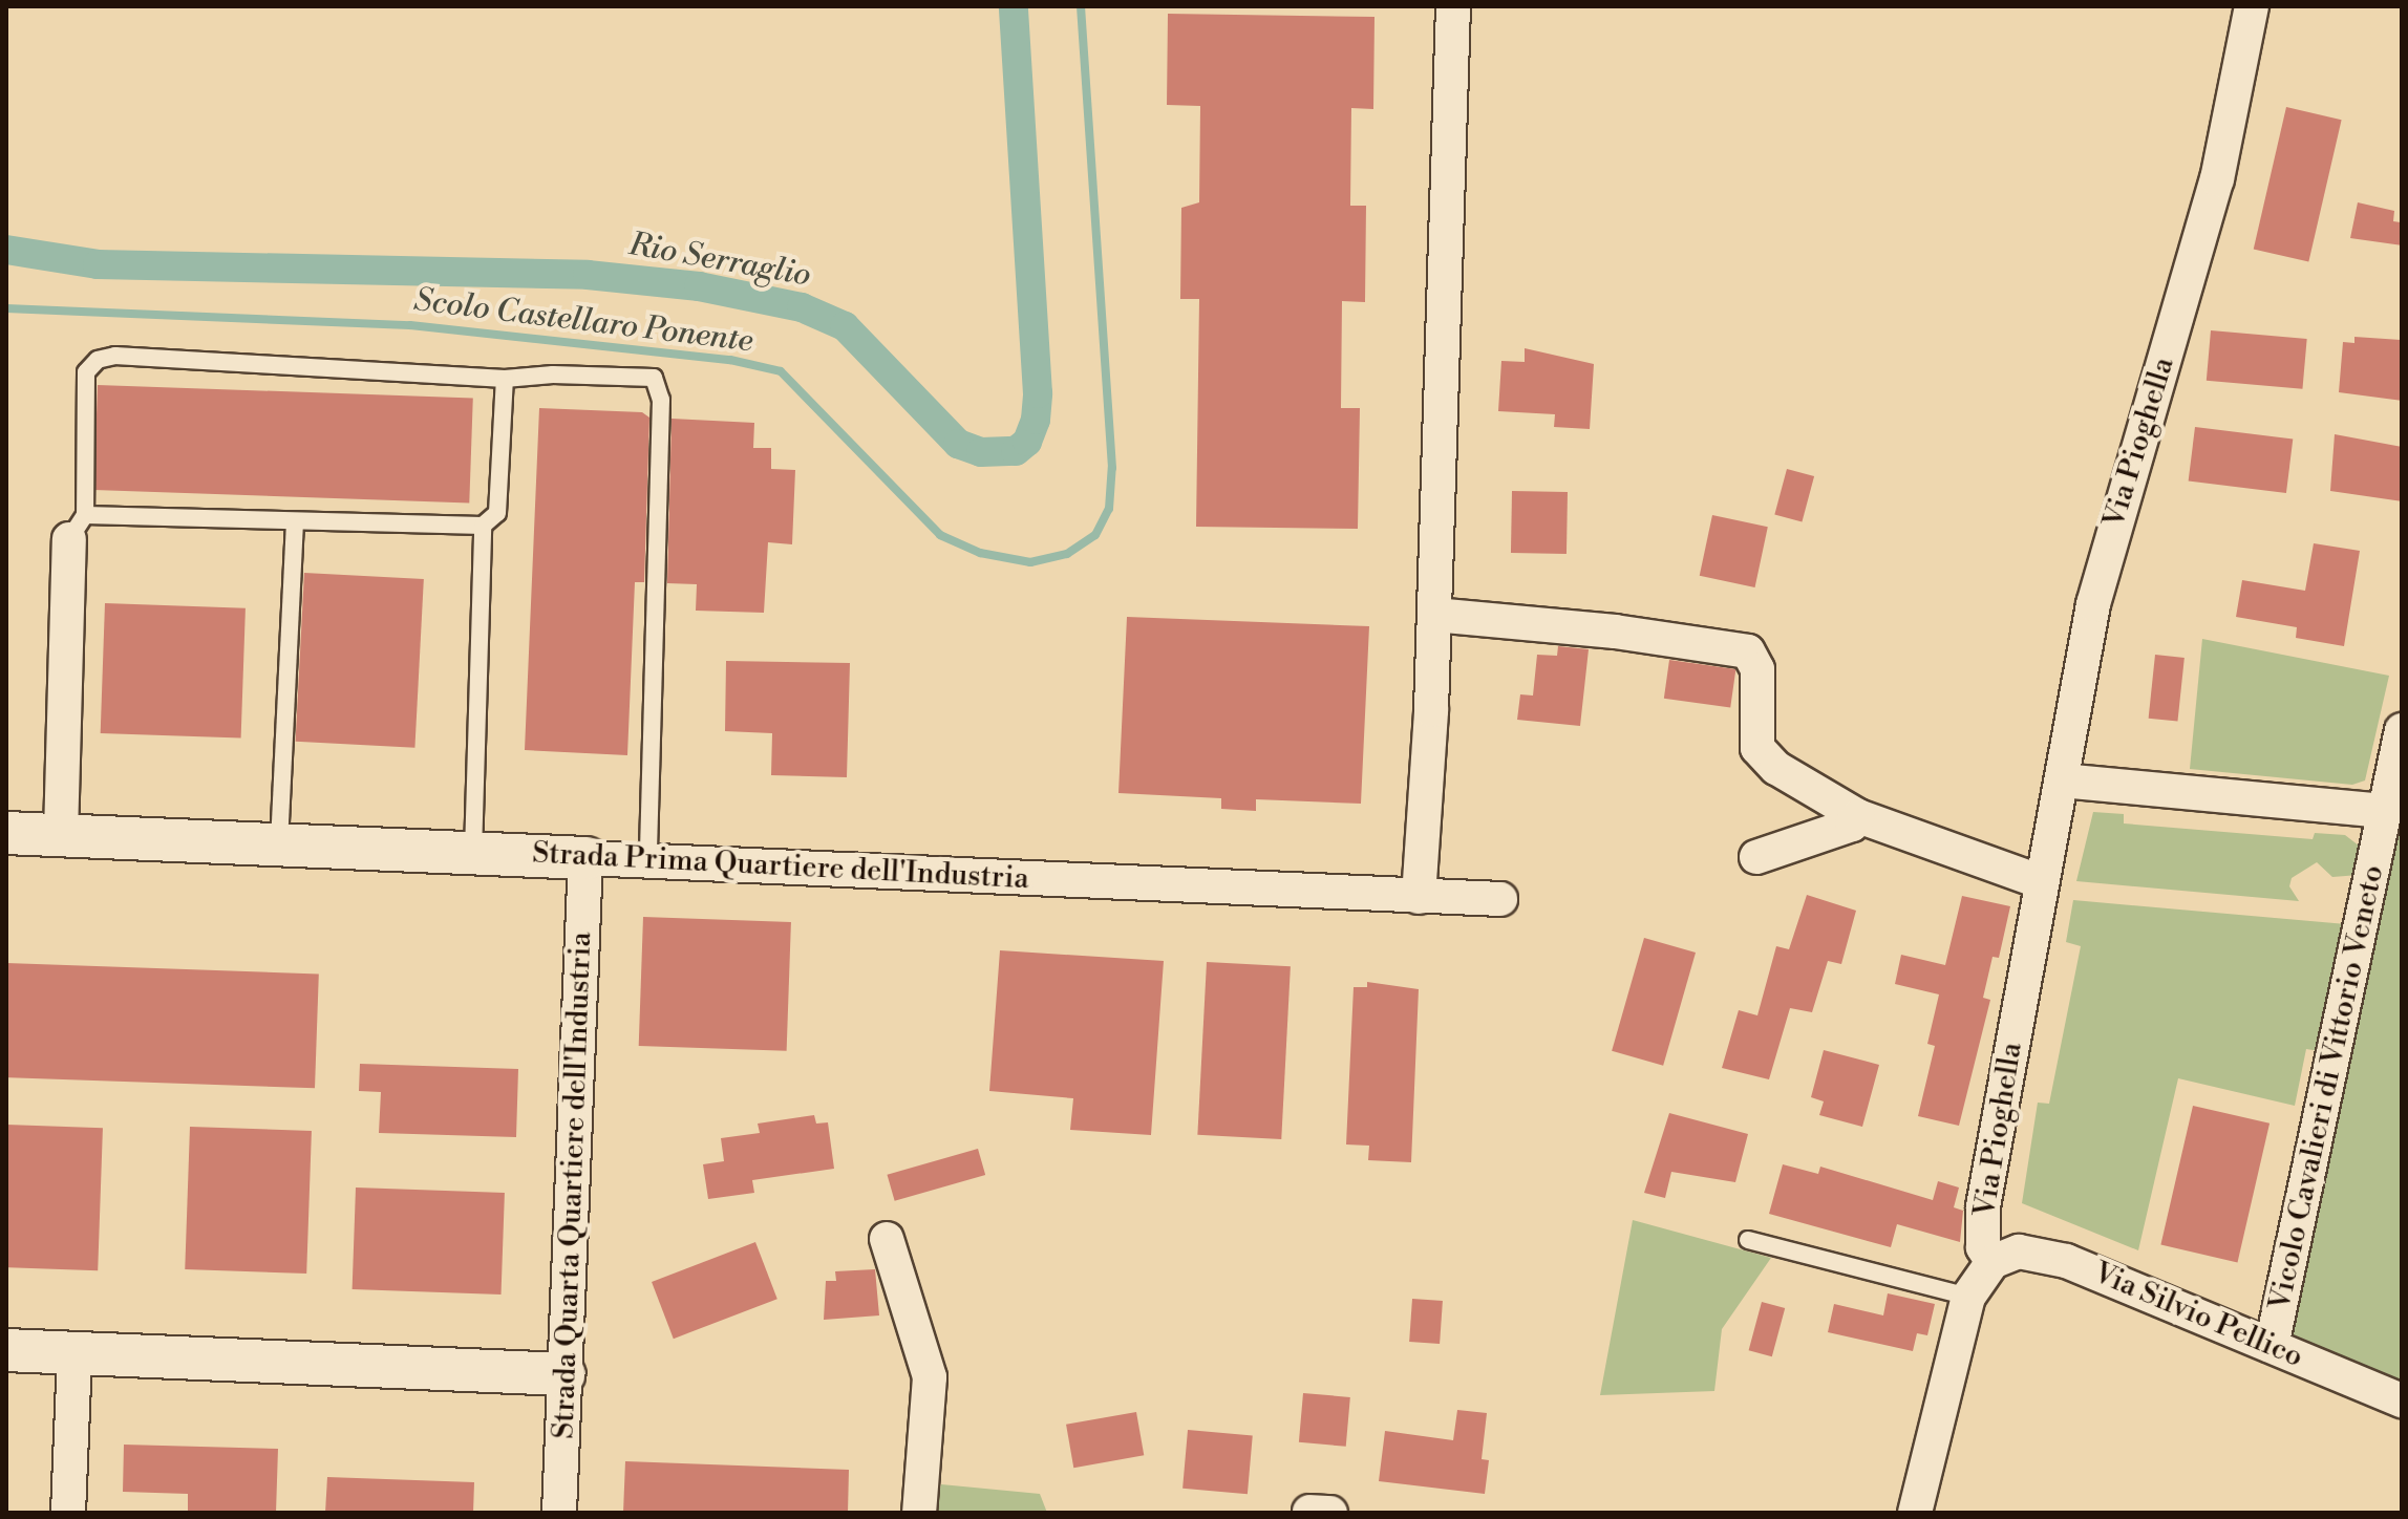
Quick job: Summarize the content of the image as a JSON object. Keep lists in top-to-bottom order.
{
  "streets": {
    "street": [
      "Via Pioghella",
      "Strada Prima Quartiere dell'Industria",
      "Vicolo Cavalieri di Vittorio Veneto",
      "Strada Quarta Quartiere dell'Industria",
      "Via Silvio Pellico"
    ]
  },
  "crossings": [
    ["Via Pioghella", "Via Silvio Pellico"],
    ["Strada Prima Quartiere dell'Industria", "Strada Quarta Quartiere dell'Industria"],
    ["Vicolo Cavalieri di Vittorio Veneto", "Via Silvio Pellico"]
  ],
  "water": ["Rio Serraglio", "Scolo Castellaro Ponente"]
}
